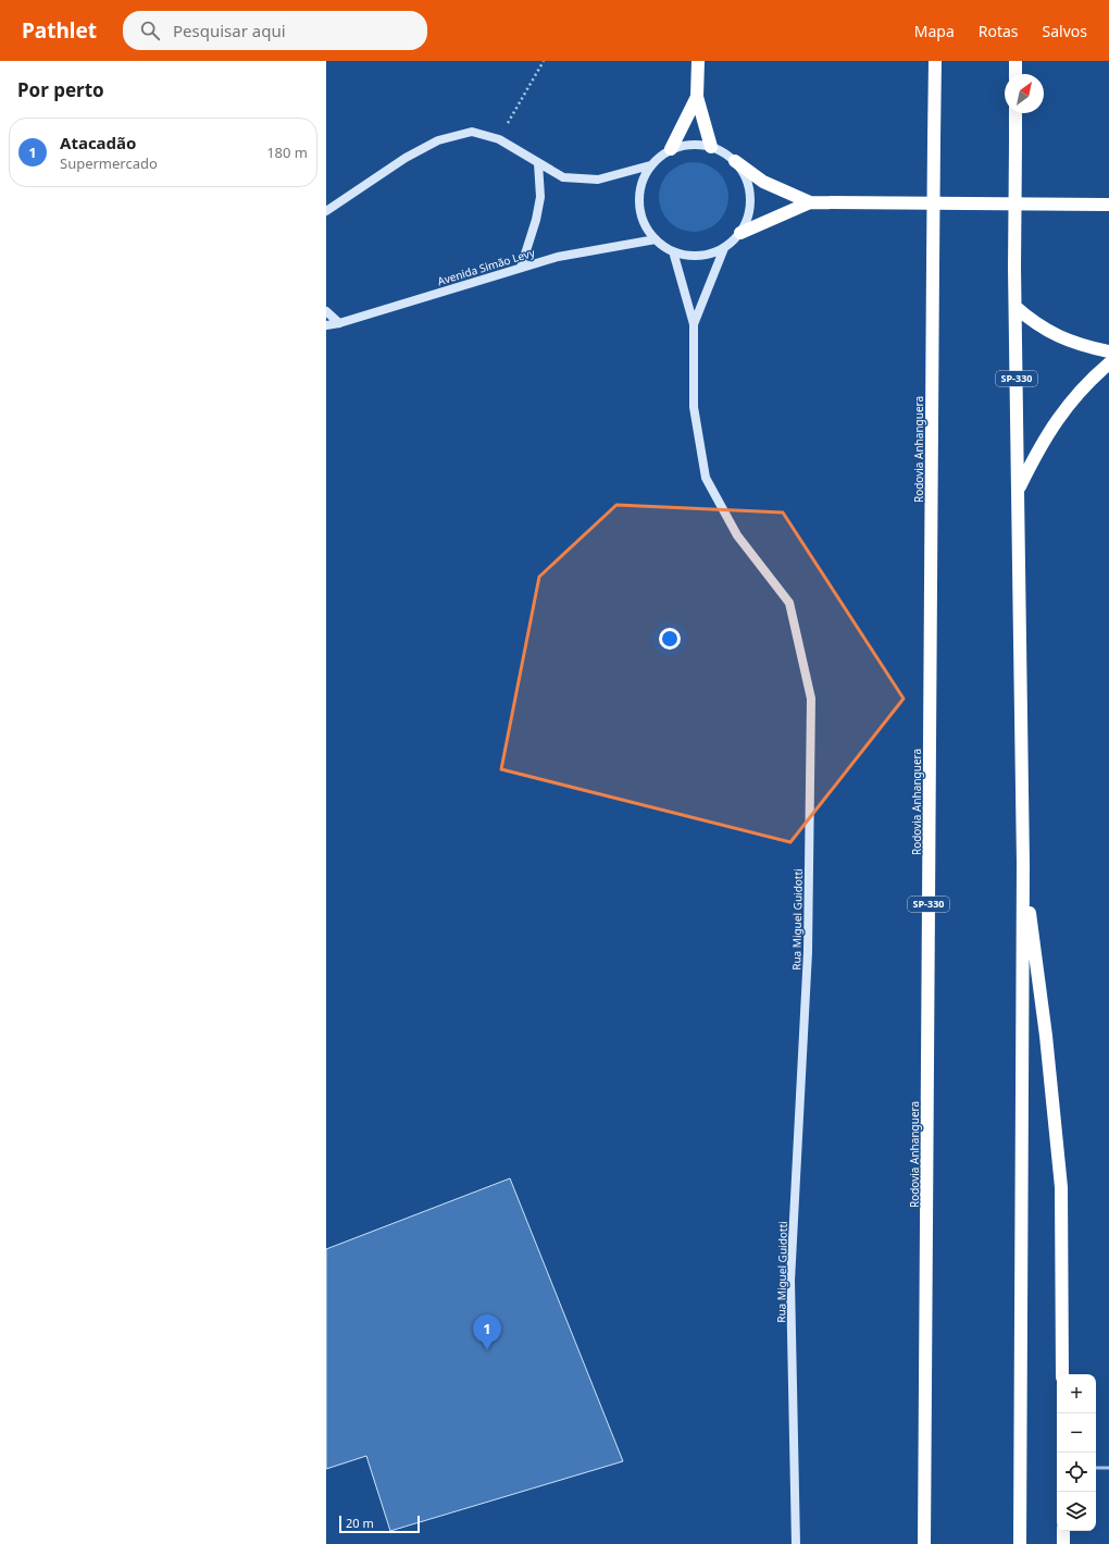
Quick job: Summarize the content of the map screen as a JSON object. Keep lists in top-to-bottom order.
{
  "streets": {
    "highway": ["SP-330", "Rodovia Anhanguera"],
    "street": ["Avenida Simão Levy", "Rua Miguel Guidotti"]
  },
  "crossings": [
    ["Avenida Simão Levy", "Rua Miguel Guidotti"]
  ],
  "scale_bar": "20 m",
  "north": "top right",
  "page": {
    "header": "Pathlet",
    "search": "Pesquisar aqui",
    "nav": ["Mapa", "Rotas", "Salvos"],
    "heading": "Por perto",
    "list": [
      {
        "mark": "1",
        "name": "Atacadão",
        "note": "Supermercado",
        "value": "180 m"
      }
    ],
    "pins": "1",
    "map_buttons": ["+", "−"],
    "scale": "20 m"
  }
}
